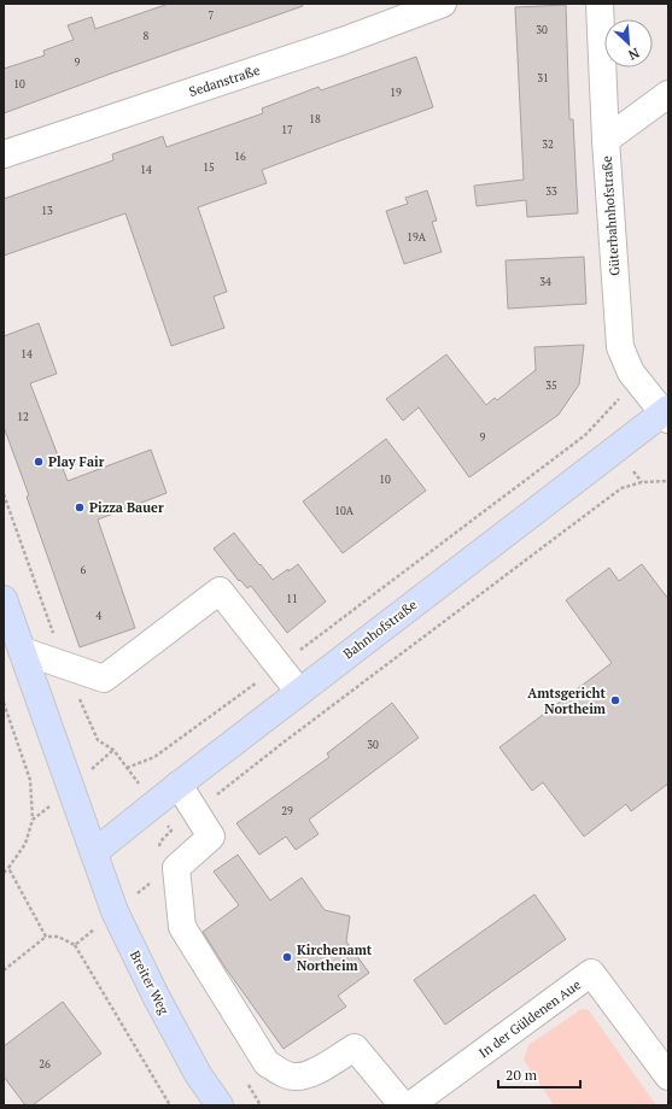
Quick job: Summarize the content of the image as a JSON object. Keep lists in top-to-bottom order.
{
  "streets": {
    "main road": ["Bahnhofstraße", "Breiter Weg"],
    "street": ["Sedanstraße", "Güterbahnhofstraße", "In der Güldenen Aue"]
  },
  "crossings": [
    ["Güterbahnhofstraße", "Bahnhofstraße"],
    ["Bahnhofstraße", "Breiter Weg"]
  ],
  "places": [
    "Play Fair",
    "Pizza Bauer",
    "Amtsgericht Northeim",
    "Kirchenamt Northeim"
  ],
  "house_numbers": [
    "7",
    "30",
    "8",
    "9",
    "31",
    "10",
    "19",
    "18",
    "17",
    "32",
    "16",
    "15",
    "14",
    "33",
    "13",
    "19A",
    "34",
    "14",
    "35",
    "12",
    "9",
    "10",
    "10A",
    "6",
    "11",
    "4",
    "30",
    "29",
    "26"
  ],
  "scale_bar": "20 m",
  "north": "bottom right"
}
